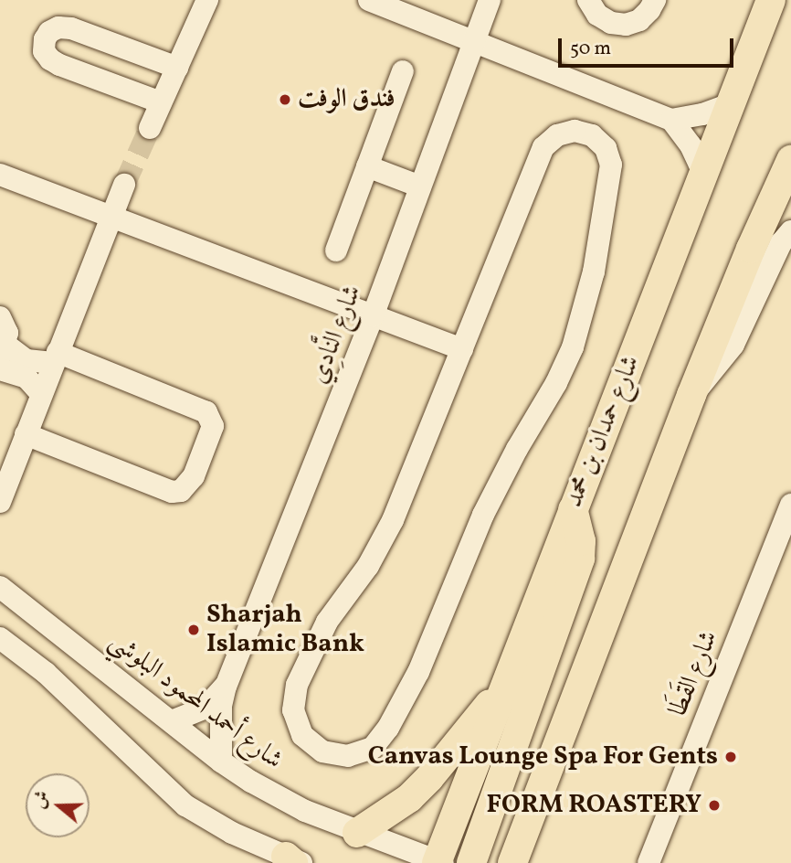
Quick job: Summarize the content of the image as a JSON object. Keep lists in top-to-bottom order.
{
  "streets": {
    "main road": ["شارع حمدان بن محمد"],
    "street": ["شارع النَّادِي", "شارع القَطَا", "شارع أحمد المحمود البلوشي"]
  },
  "crossings": [
    ["شارع النَّادِي", "شارع أحمد المحمود البلوشي"],
    ["شارع حمدان بن محمد", "شارع أحمد المحمود البلوشي"]
  ],
  "places": [
    "فندق الوفت",
    "Sharjah Islamic Bank",
    "Canvas Lounge Spa For Gents",
    "FORM ROASTERY"
  ],
  "scale_bar": "50 m",
  "north": "left"
}
